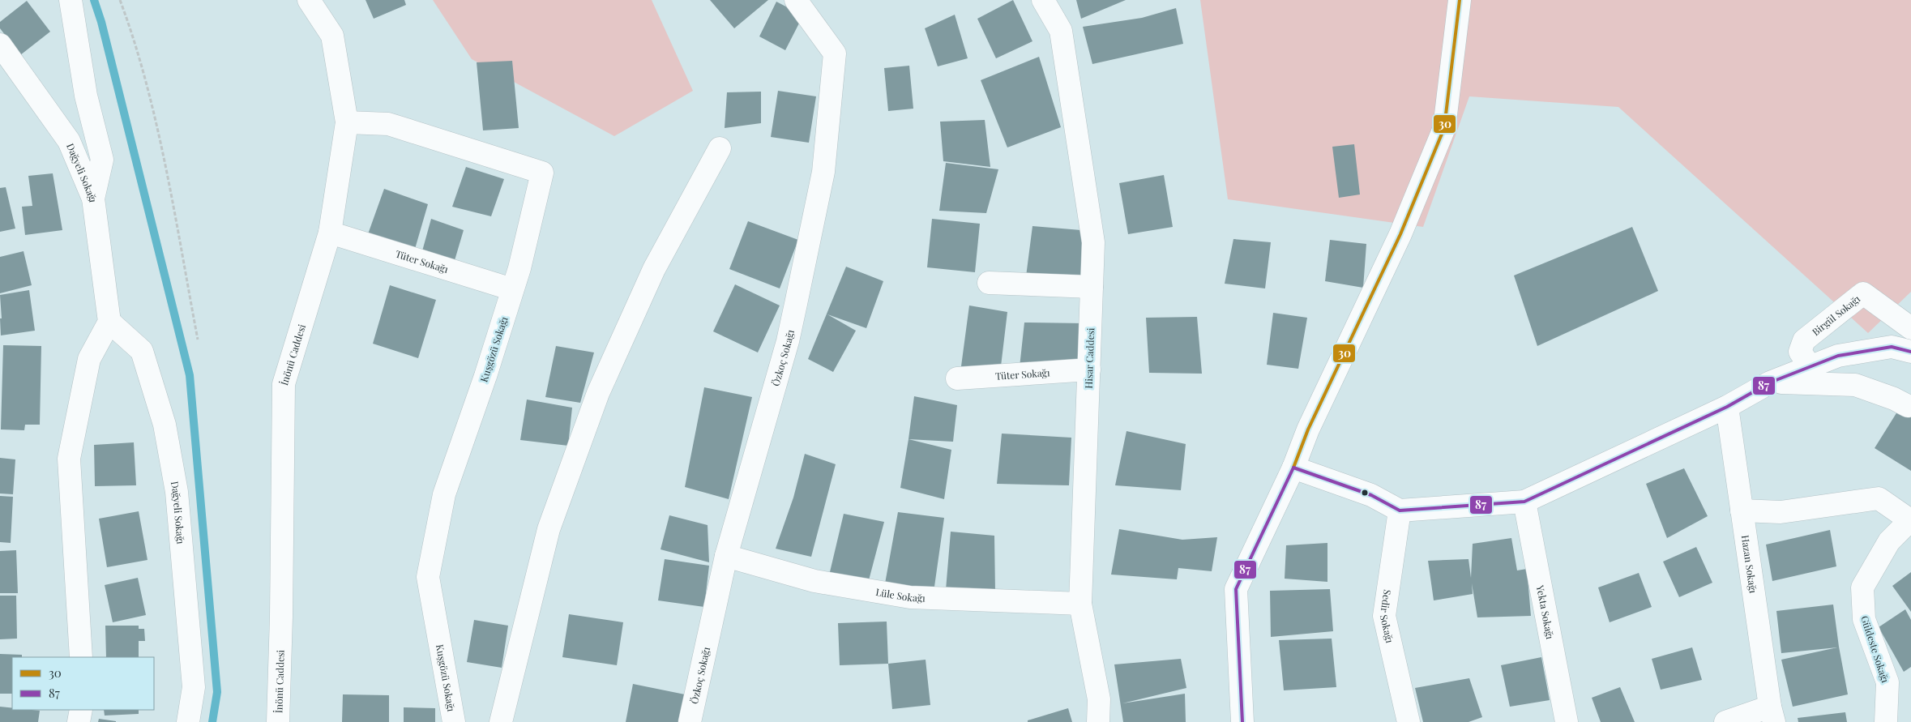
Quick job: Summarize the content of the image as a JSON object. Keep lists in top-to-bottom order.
{
  "streets": {
    "street": [
      "Dağyeli Sokağı",
      "Tüter Sokağı",
      "Birgül Sokağı",
      "Kuşgözü Sokağı",
      "İnönü Caddesi",
      "Özkoç Sokağı",
      "Hisar Caddesi",
      "Hazan Sokağı",
      "Lüle Sokağı",
      "Yekta Sokağı",
      "Sedir Sokağı",
      "Güldeste Sokağı"
    ]
  },
  "crossings": [
    ["Tüter Sokağı", "Kuşgözü Sokağı"],
    ["Tüter Sokağı", "İnönü Caddesi"],
    ["Tüter Sokağı", "Hisar Caddesi"],
    ["Kuşgözü Sokağı", "İnönü Caddesi"],
    ["Özkoç Sokağı", "Lüle Sokağı"],
    ["Hisar Caddesi", "Lüle Sokağı"]
  ],
  "lines": ["transit line 30", "transit line 87"],
  "legend": ["30", "87"]
}
